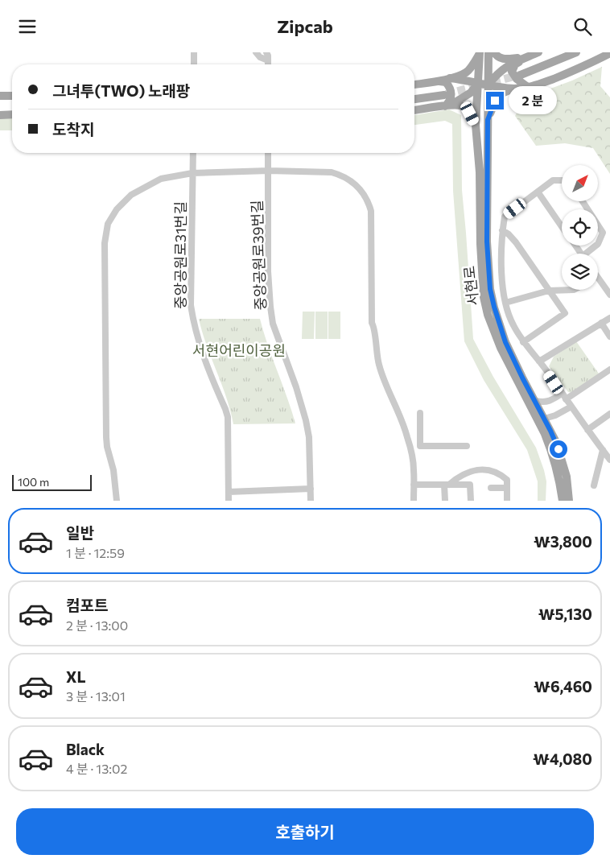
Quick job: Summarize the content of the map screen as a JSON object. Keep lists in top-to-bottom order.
{
  "streets": {
    "main road": ["서현로"],
    "street": ["중앙공원로31번길", "중앙공원로39번길"]
  },
  "parks": ["서현어린이공원"],
  "scale_bar": "100 m",
  "north": "top right",
  "page": {
    "header": "Zipcab",
    "banner": ["그녀투(TWO) 노래팡", "도착지"],
    "bubble": "2 분",
    "scale": "100 m",
    "list": [
      {
        "name": "일반",
        "note": "1 분 · 12:59",
        "value": "₩3,800"
      },
      {
        "name": "컴포트",
        "note": "2 분 · 13:00",
        "value": "₩5,130"
      },
      {
        "name": "XL",
        "note": "3 분 · 13:01",
        "value": "₩6,460"
      },
      {
        "name": "Black",
        "note": "4 분 · 13:02",
        "value": "₩4,080"
      }
    ],
    "buttons": "호출하기"
  }
}
